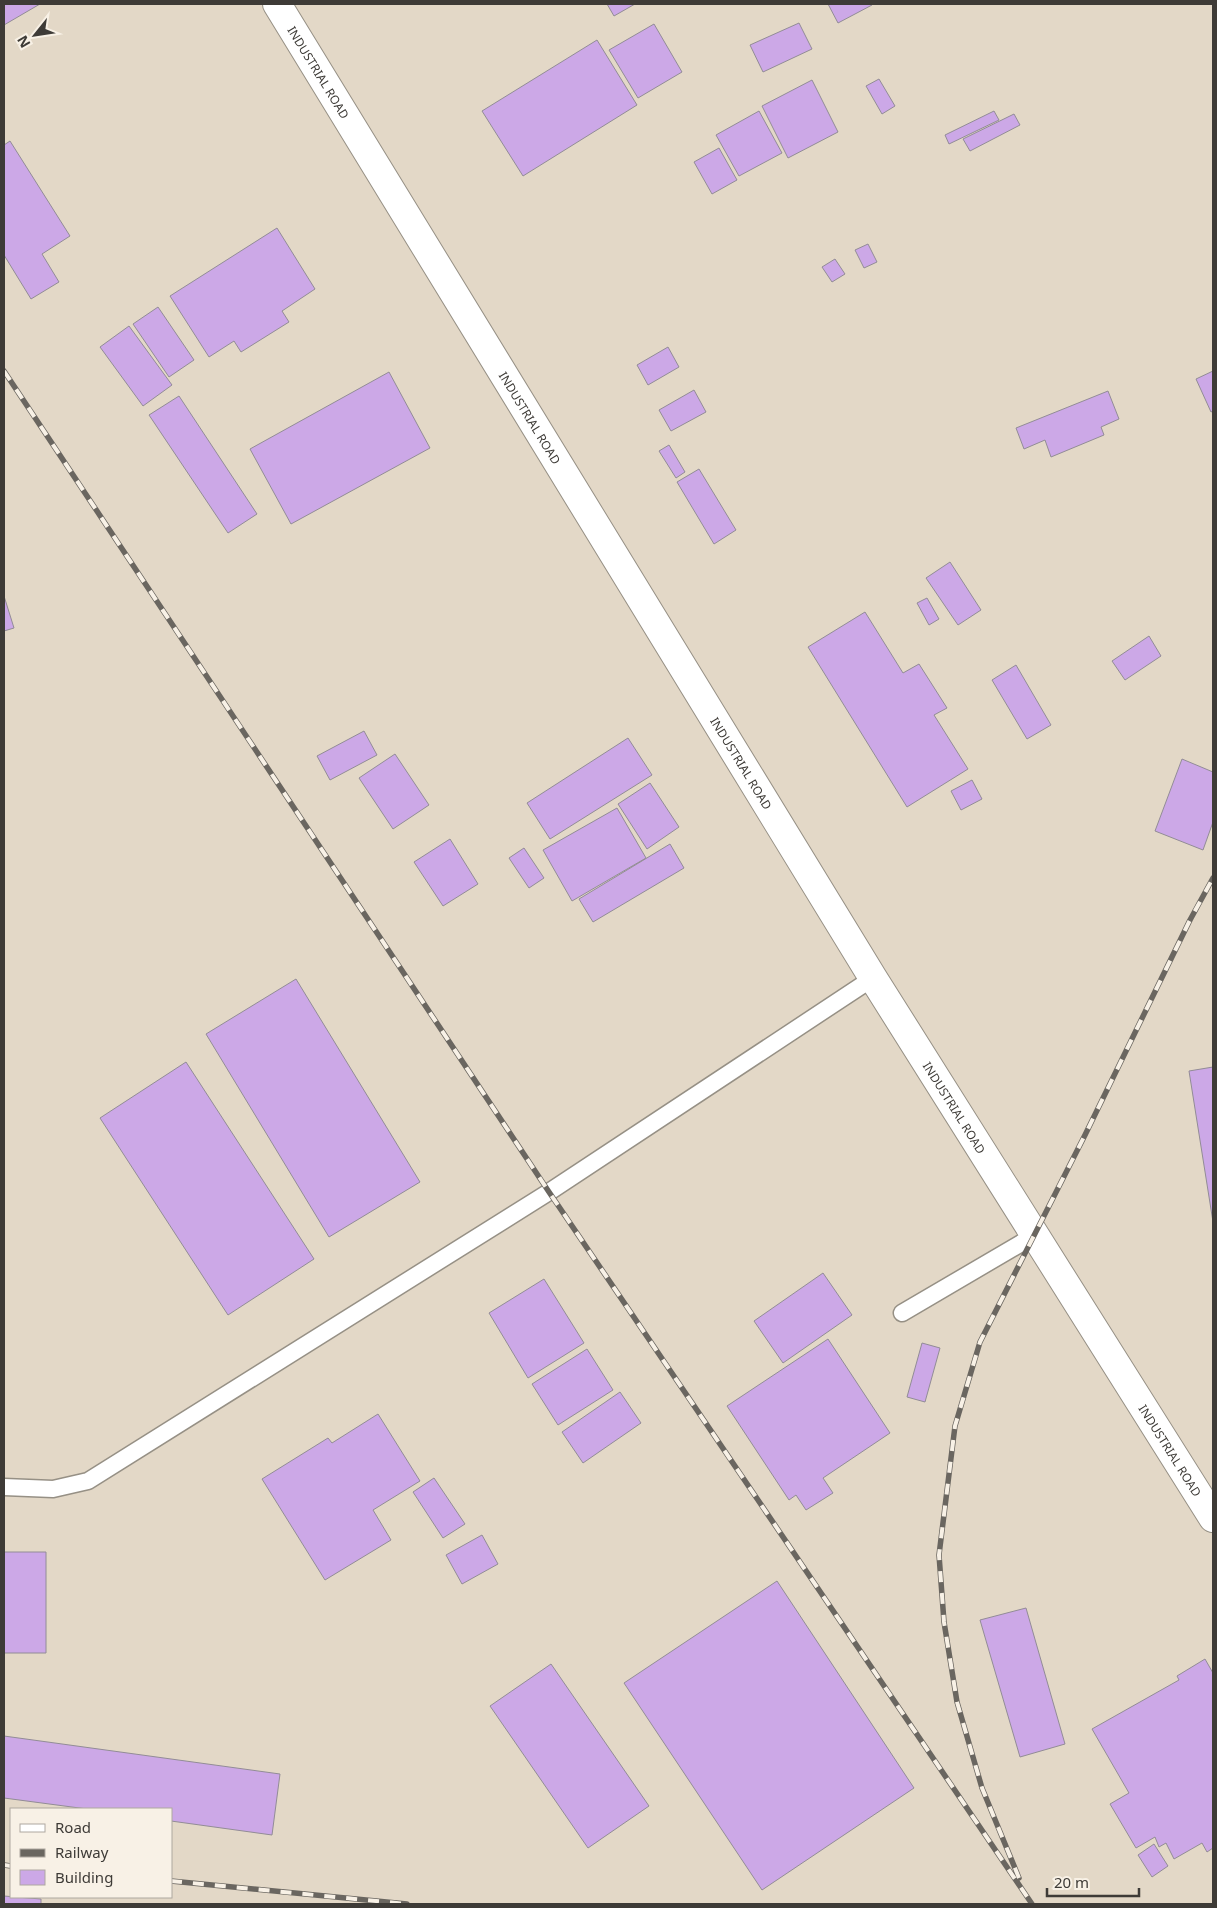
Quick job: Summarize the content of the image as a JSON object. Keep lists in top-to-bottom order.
{
  "streets": {
    "street": ["INDUSTRIAL ROAD"]
  },
  "legend": ["Road", "Railway", "Building"],
  "scale_bar": "20 m",
  "north": "bottom left"
}
